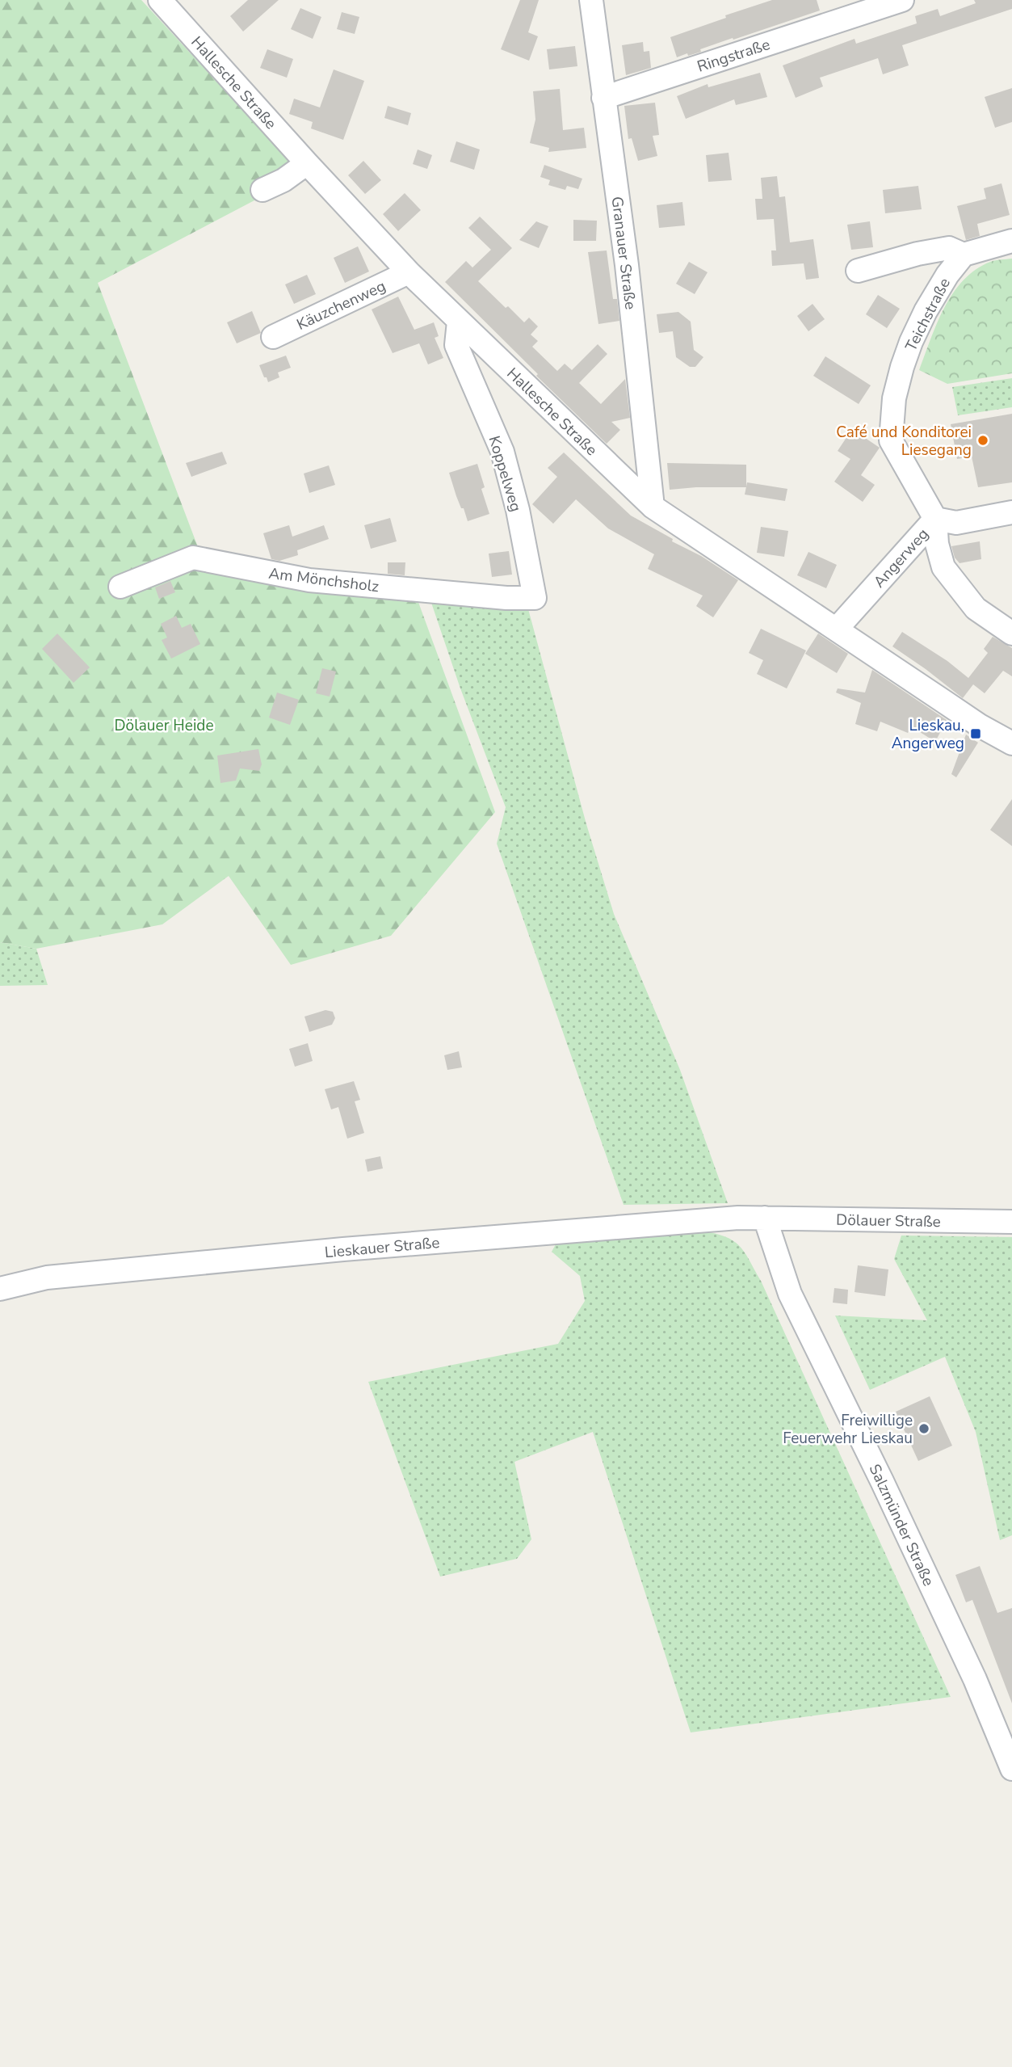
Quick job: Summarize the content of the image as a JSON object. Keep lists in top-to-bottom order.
{
  "streets": {
    "street": [
      "Ringstraße",
      "Hallesche Straße",
      "Granauer Straße",
      "Käuzchenweg",
      "Teichstraße",
      "Koppelweg",
      "Angerweg",
      "Am Mönchsholz",
      "Dölauer Straße",
      "Lieskauer Straße",
      "Salzmünder Straße"
    ]
  },
  "crossings": [
    ["Ringstraße", "Granauer Straße"],
    ["Hallesche Straße", "Granauer Straße"],
    ["Hallesche Straße", "Käuzchenweg"],
    ["Hallesche Straße", "Koppelweg"],
    ["Hallesche Straße", "Angerweg"],
    ["Teichstraße", "Angerweg"],
    ["Koppelweg", "Am Mönchsholz"],
    ["Dölauer Straße", "Lieskauer Straße"],
    ["Dölauer Straße", "Salzmünder Straße"],
    ["Lieskauer Straße", "Salzmünder Straße"]
  ],
  "parks": ["Dölauer Heide"],
  "places": {
    "other": ["Café und Konditorei Liesegang", "Freiwillige Feuerwehr Lieskau"],
    "transit": ["Lieskau, Angerweg"]
  }
}
